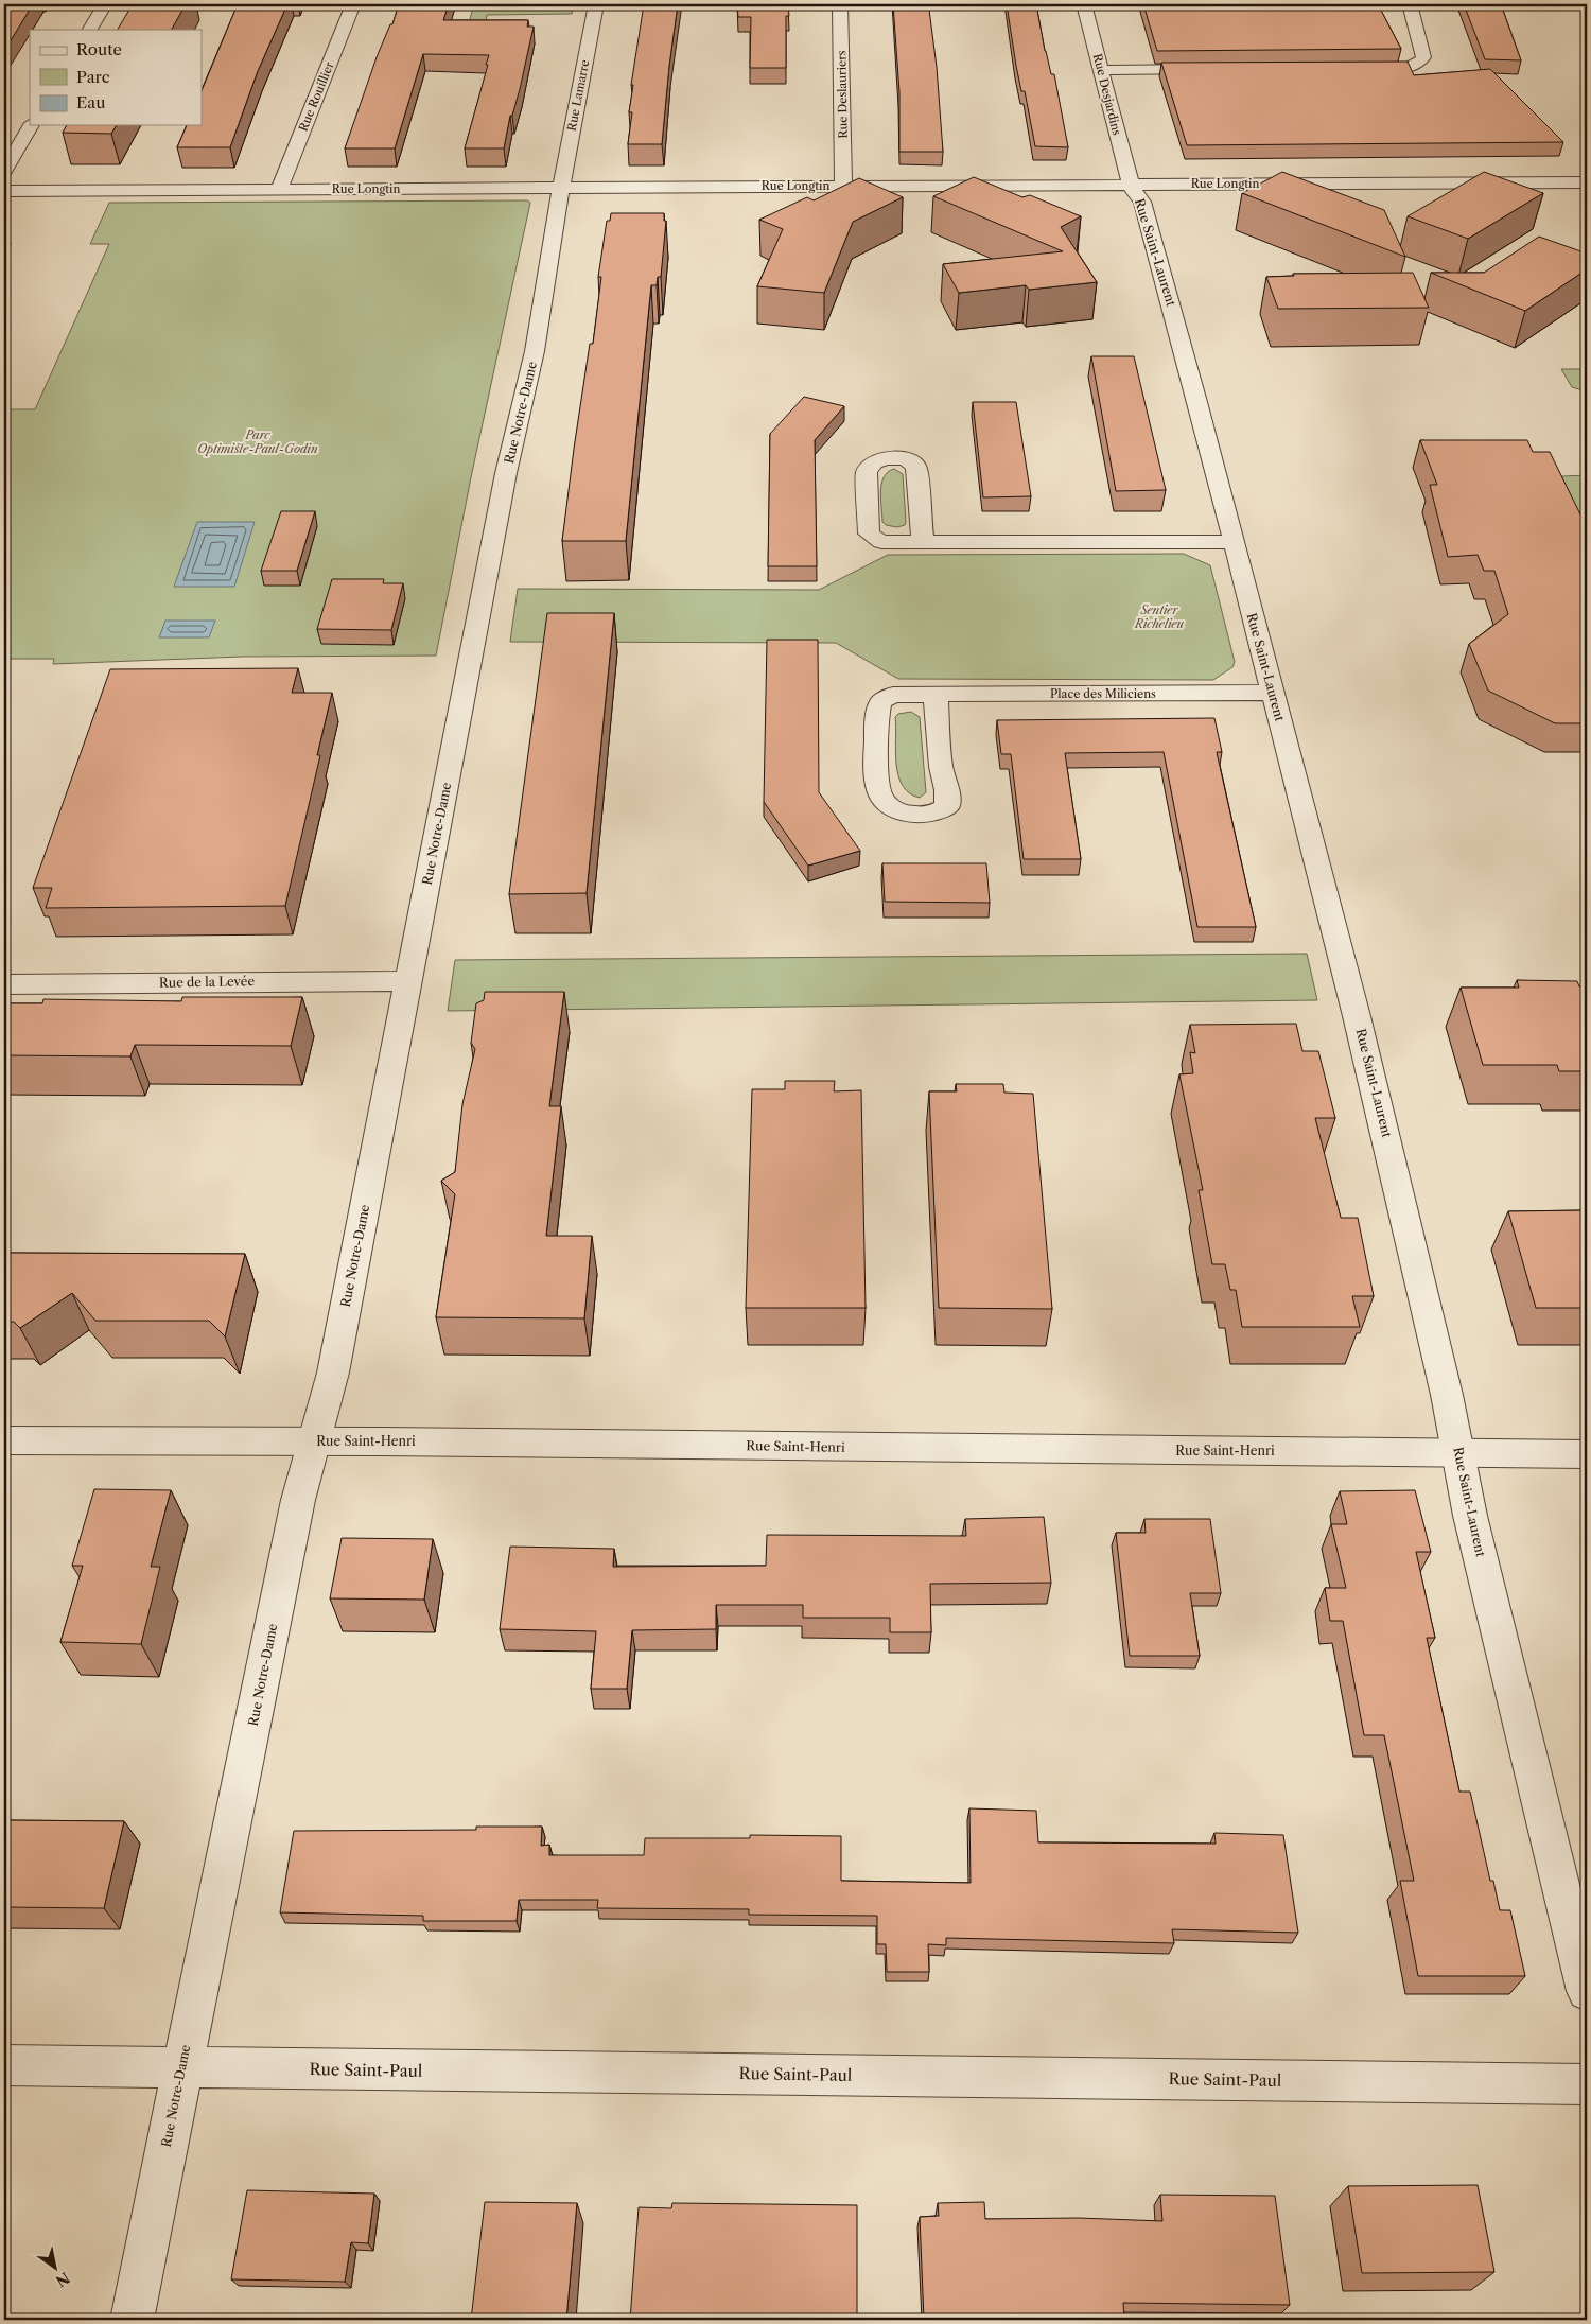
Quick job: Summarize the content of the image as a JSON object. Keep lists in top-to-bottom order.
{
  "streets": {
    "street": [
      "Rue Deslauriers",
      "Rue Desjardins",
      "Rue Lamarre",
      "Rue Rouillier",
      "Rue Longtin",
      "Rue Saint-Laurent",
      "Rue Notre-Dame",
      "Place des Miliciens",
      "Rue de la Levée",
      "Rue Saint-Henri",
      "Rue Saint-Paul"
    ]
  },
  "crossings": [
    ["Rue Deslauriers", "Rue Longtin"],
    ["Rue Desjardins", "Rue Longtin"],
    ["Rue Desjardins", "Rue Saint-Laurent"],
    ["Rue Lamarre", "Rue Longtin"],
    ["Rue Lamarre", "Rue Notre-Dame"],
    ["Rue Rouillier", "Rue Longtin"],
    ["Rue Longtin", "Rue Saint-Laurent"],
    ["Rue Longtin", "Rue Notre-Dame"],
    ["Rue Saint-Laurent", "Place des Miliciens"],
    ["Rue Saint-Laurent", "Rue Saint-Henri"],
    ["Rue Notre-Dame", "Rue de la Levée"],
    ["Rue Notre-Dame", "Rue Saint-Henri"],
    ["Rue Notre-Dame", "Rue Saint-Paul"]
  ],
  "parks": ["Parc Optimiste-Paul-Godin", "Sentier Richelieu"],
  "legend": ["Route", "Parc", "Eau"],
  "north": "bottom right"
}
